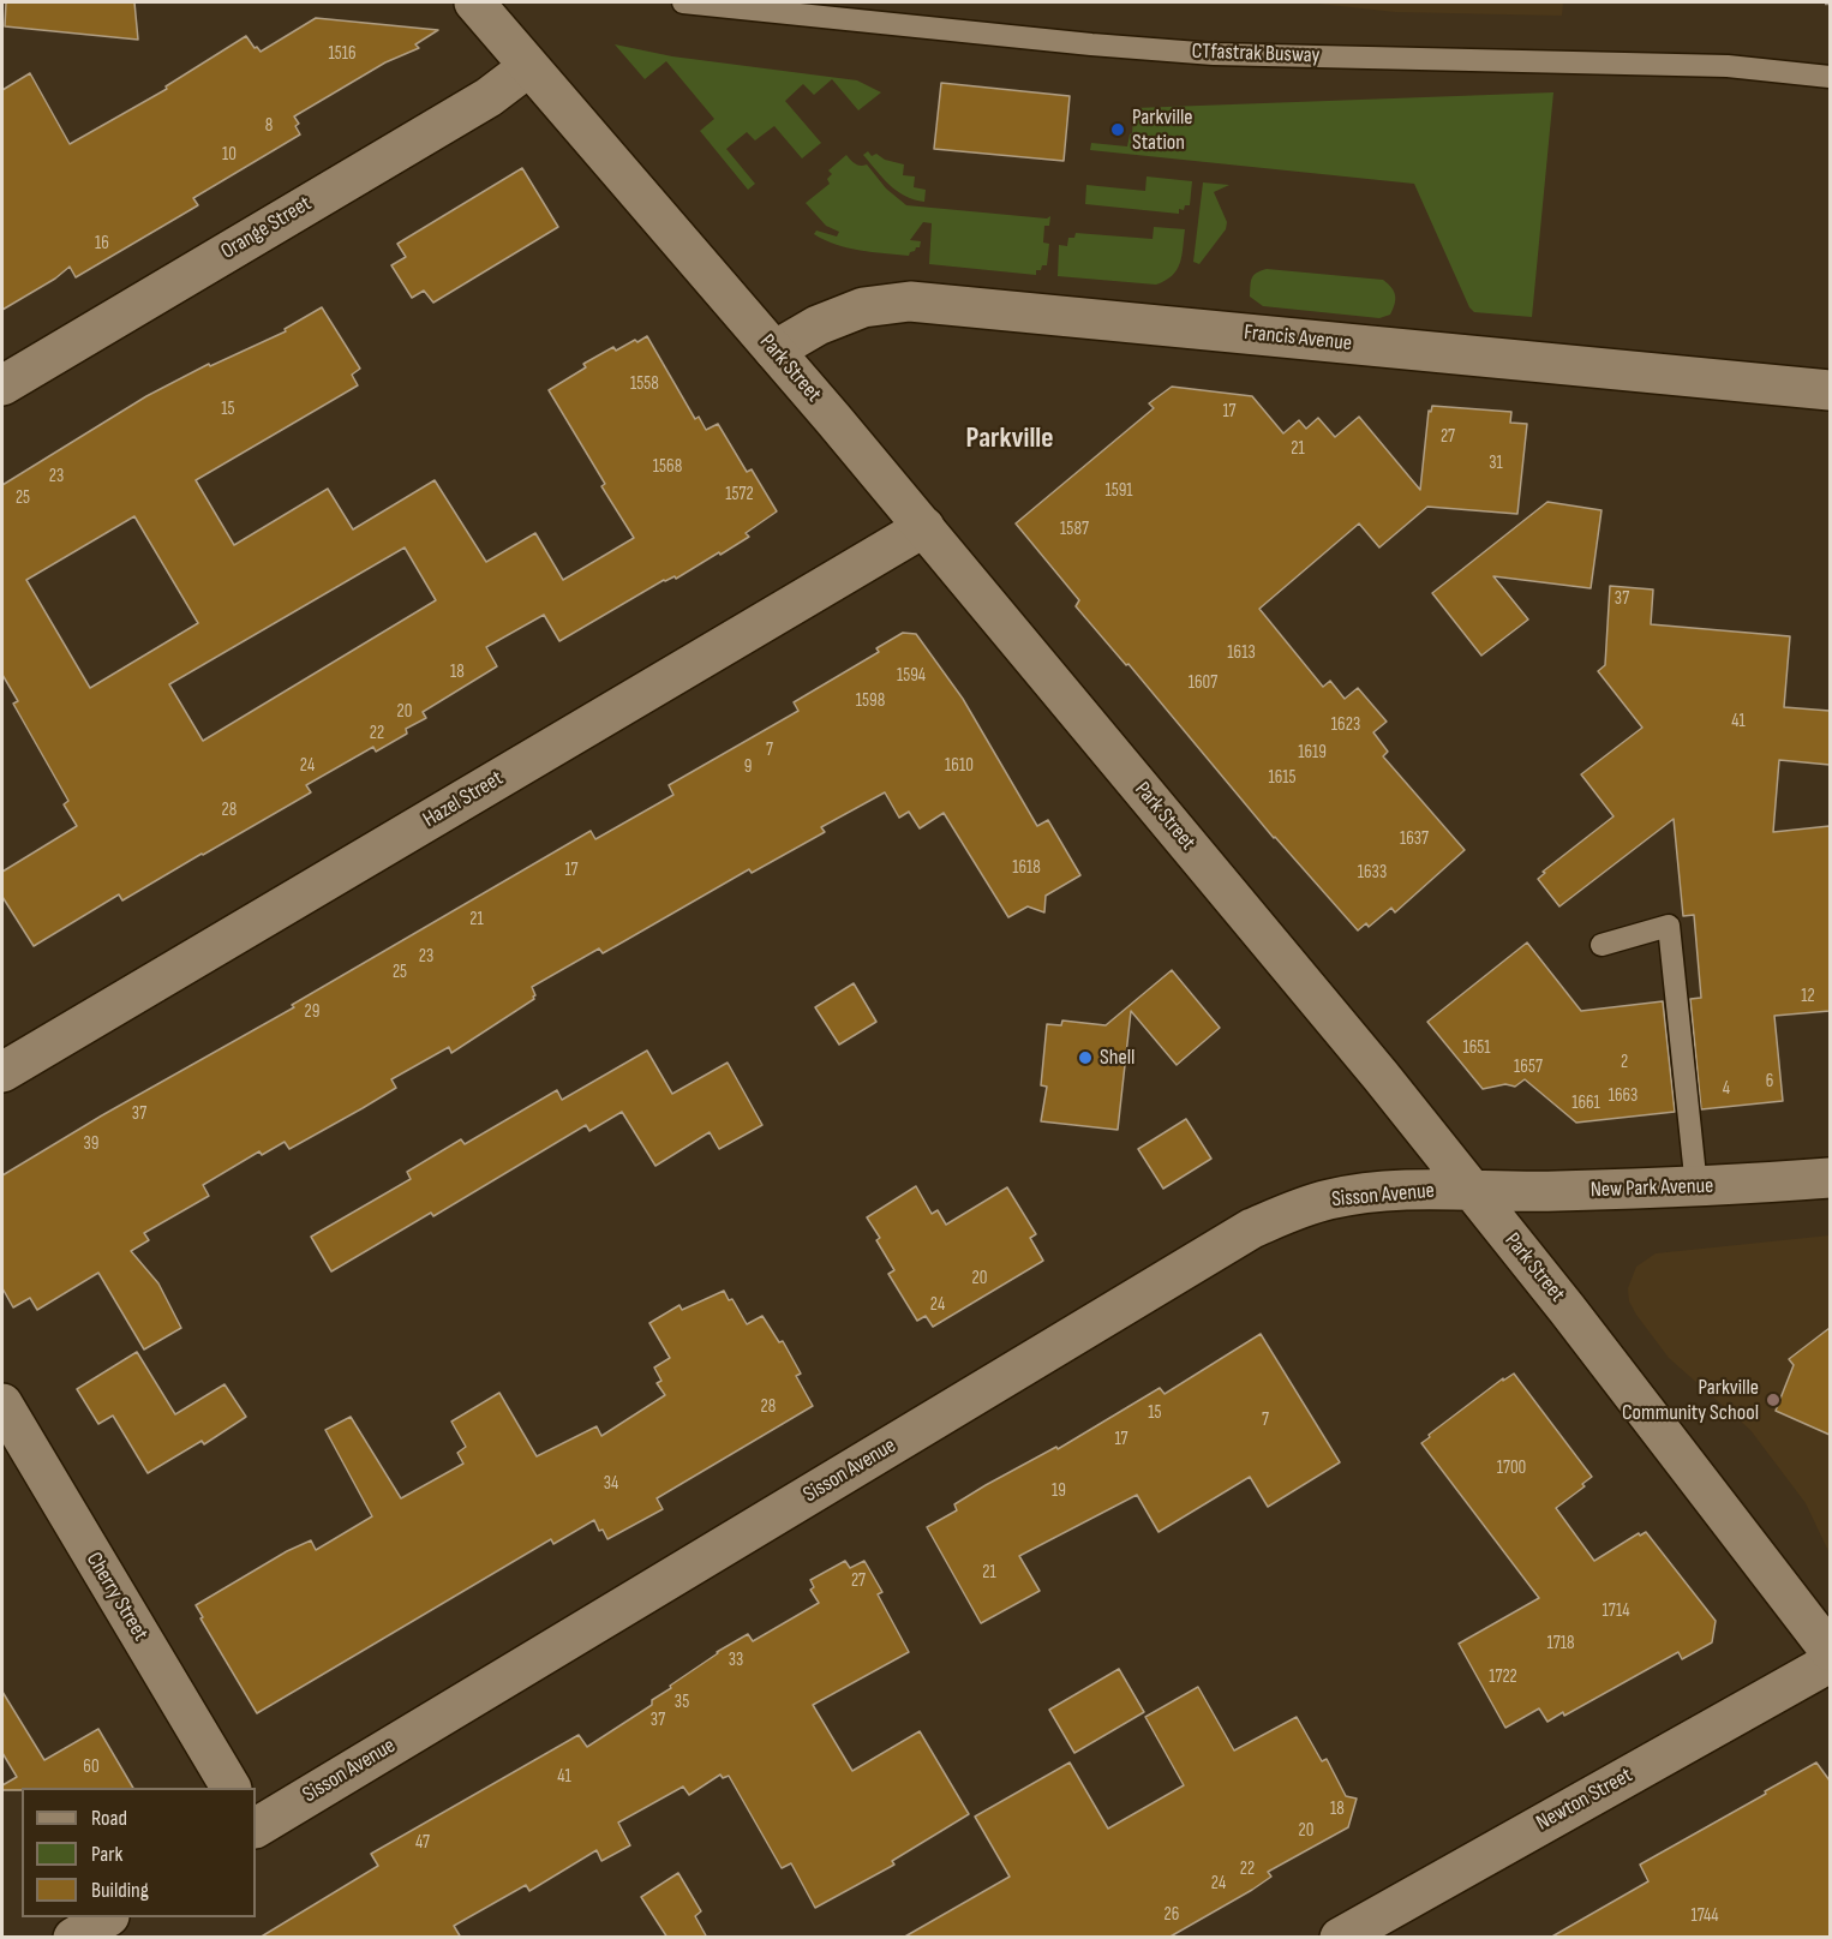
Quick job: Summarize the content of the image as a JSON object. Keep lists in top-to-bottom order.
{
  "streets": {
    "main road": [
      "Orange Street",
      "Francis Avenue",
      "Park Street",
      "Hazel Street",
      "New Park Avenue",
      "Sisson Avenue",
      "Cherry Street",
      "Newton Street"
    ],
    "lane": ["CTfastrak Busway"]
  },
  "crossings": [
    ["Orange Street", "Park Street"],
    ["Francis Avenue", "Park Street"],
    ["Park Street", "Hazel Street"],
    ["Park Street", "New Park Avenue"],
    ["Park Street", "Sisson Avenue"],
    ["New Park Avenue", "Sisson Avenue"]
  ],
  "districts": ["Parkville"],
  "places": ["Parkville Station", "Shell", "Parkville Community School"],
  "house_numbers": [
    "1516",
    "8",
    "10",
    "16",
    "1558",
    "15",
    "17",
    "27",
    "21",
    "31",
    "1568",
    "23",
    "1591",
    "1572",
    "25",
    "1587",
    "37",
    "1613",
    "18",
    "1594",
    "1607",
    "1598",
    "20",
    "41",
    "1623",
    "22",
    "7",
    "1619",
    "24",
    "1610",
    "9",
    "1615",
    "28",
    "1637",
    "1618",
    "17",
    "1633",
    "21",
    "23",
    "25",
    "12",
    "29",
    "1651",
    "2",
    "1657",
    "6",
    "4",
    "1663",
    "1661",
    "37",
    "39",
    "20",
    "24",
    "28",
    "15",
    "7",
    "17",
    "1700",
    "34",
    "19",
    "21",
    "27",
    "1714",
    "1718",
    "33",
    "1722",
    "35",
    "37",
    "60",
    "41",
    "18",
    "20",
    "47",
    "22",
    "24",
    "26",
    "1744"
  ],
  "legend": ["Road", "Park", "Building"]
}
